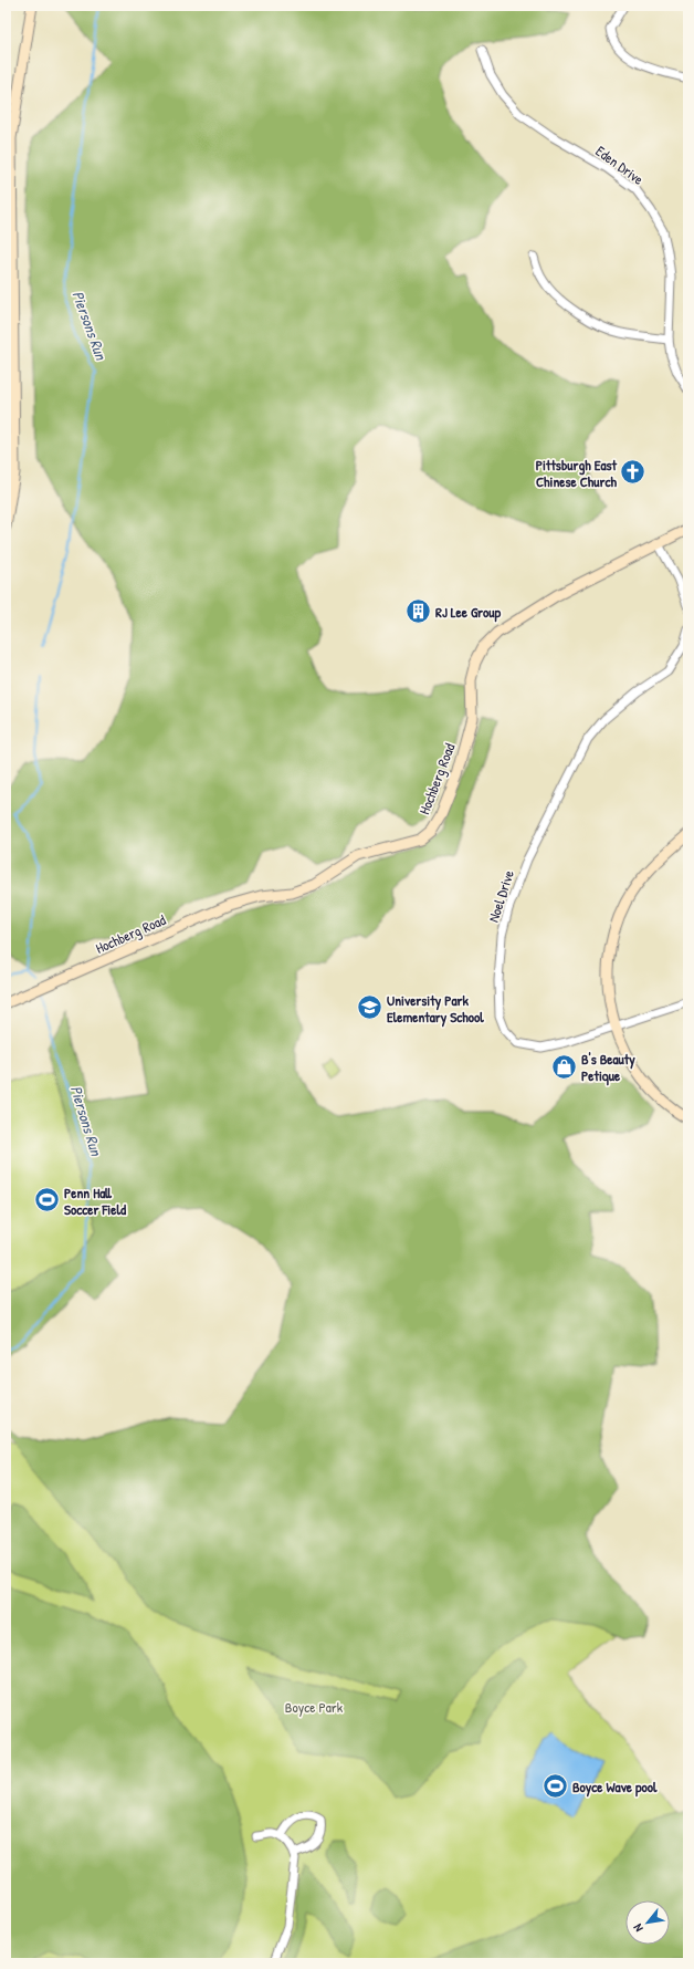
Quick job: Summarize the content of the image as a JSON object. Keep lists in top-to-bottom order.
{
  "streets": {
    "street": ["Eden Drive", "Hochberg Road", "Noel Drive"]
  },
  "water": ["Piersons Run"],
  "parks": ["Boyce Park"],
  "places": {
    "church": ["Pittsburgh East Chinese Church"],
    "building": ["RJ Lee Group"],
    "school or university": ["University Park Elementary School"],
    "shop": ["B's Beauty Petique"],
    "sports": ["Penn Hall Soccer Field", "Boyce Wave pool"]
  },
  "north": "bottom left"
}
